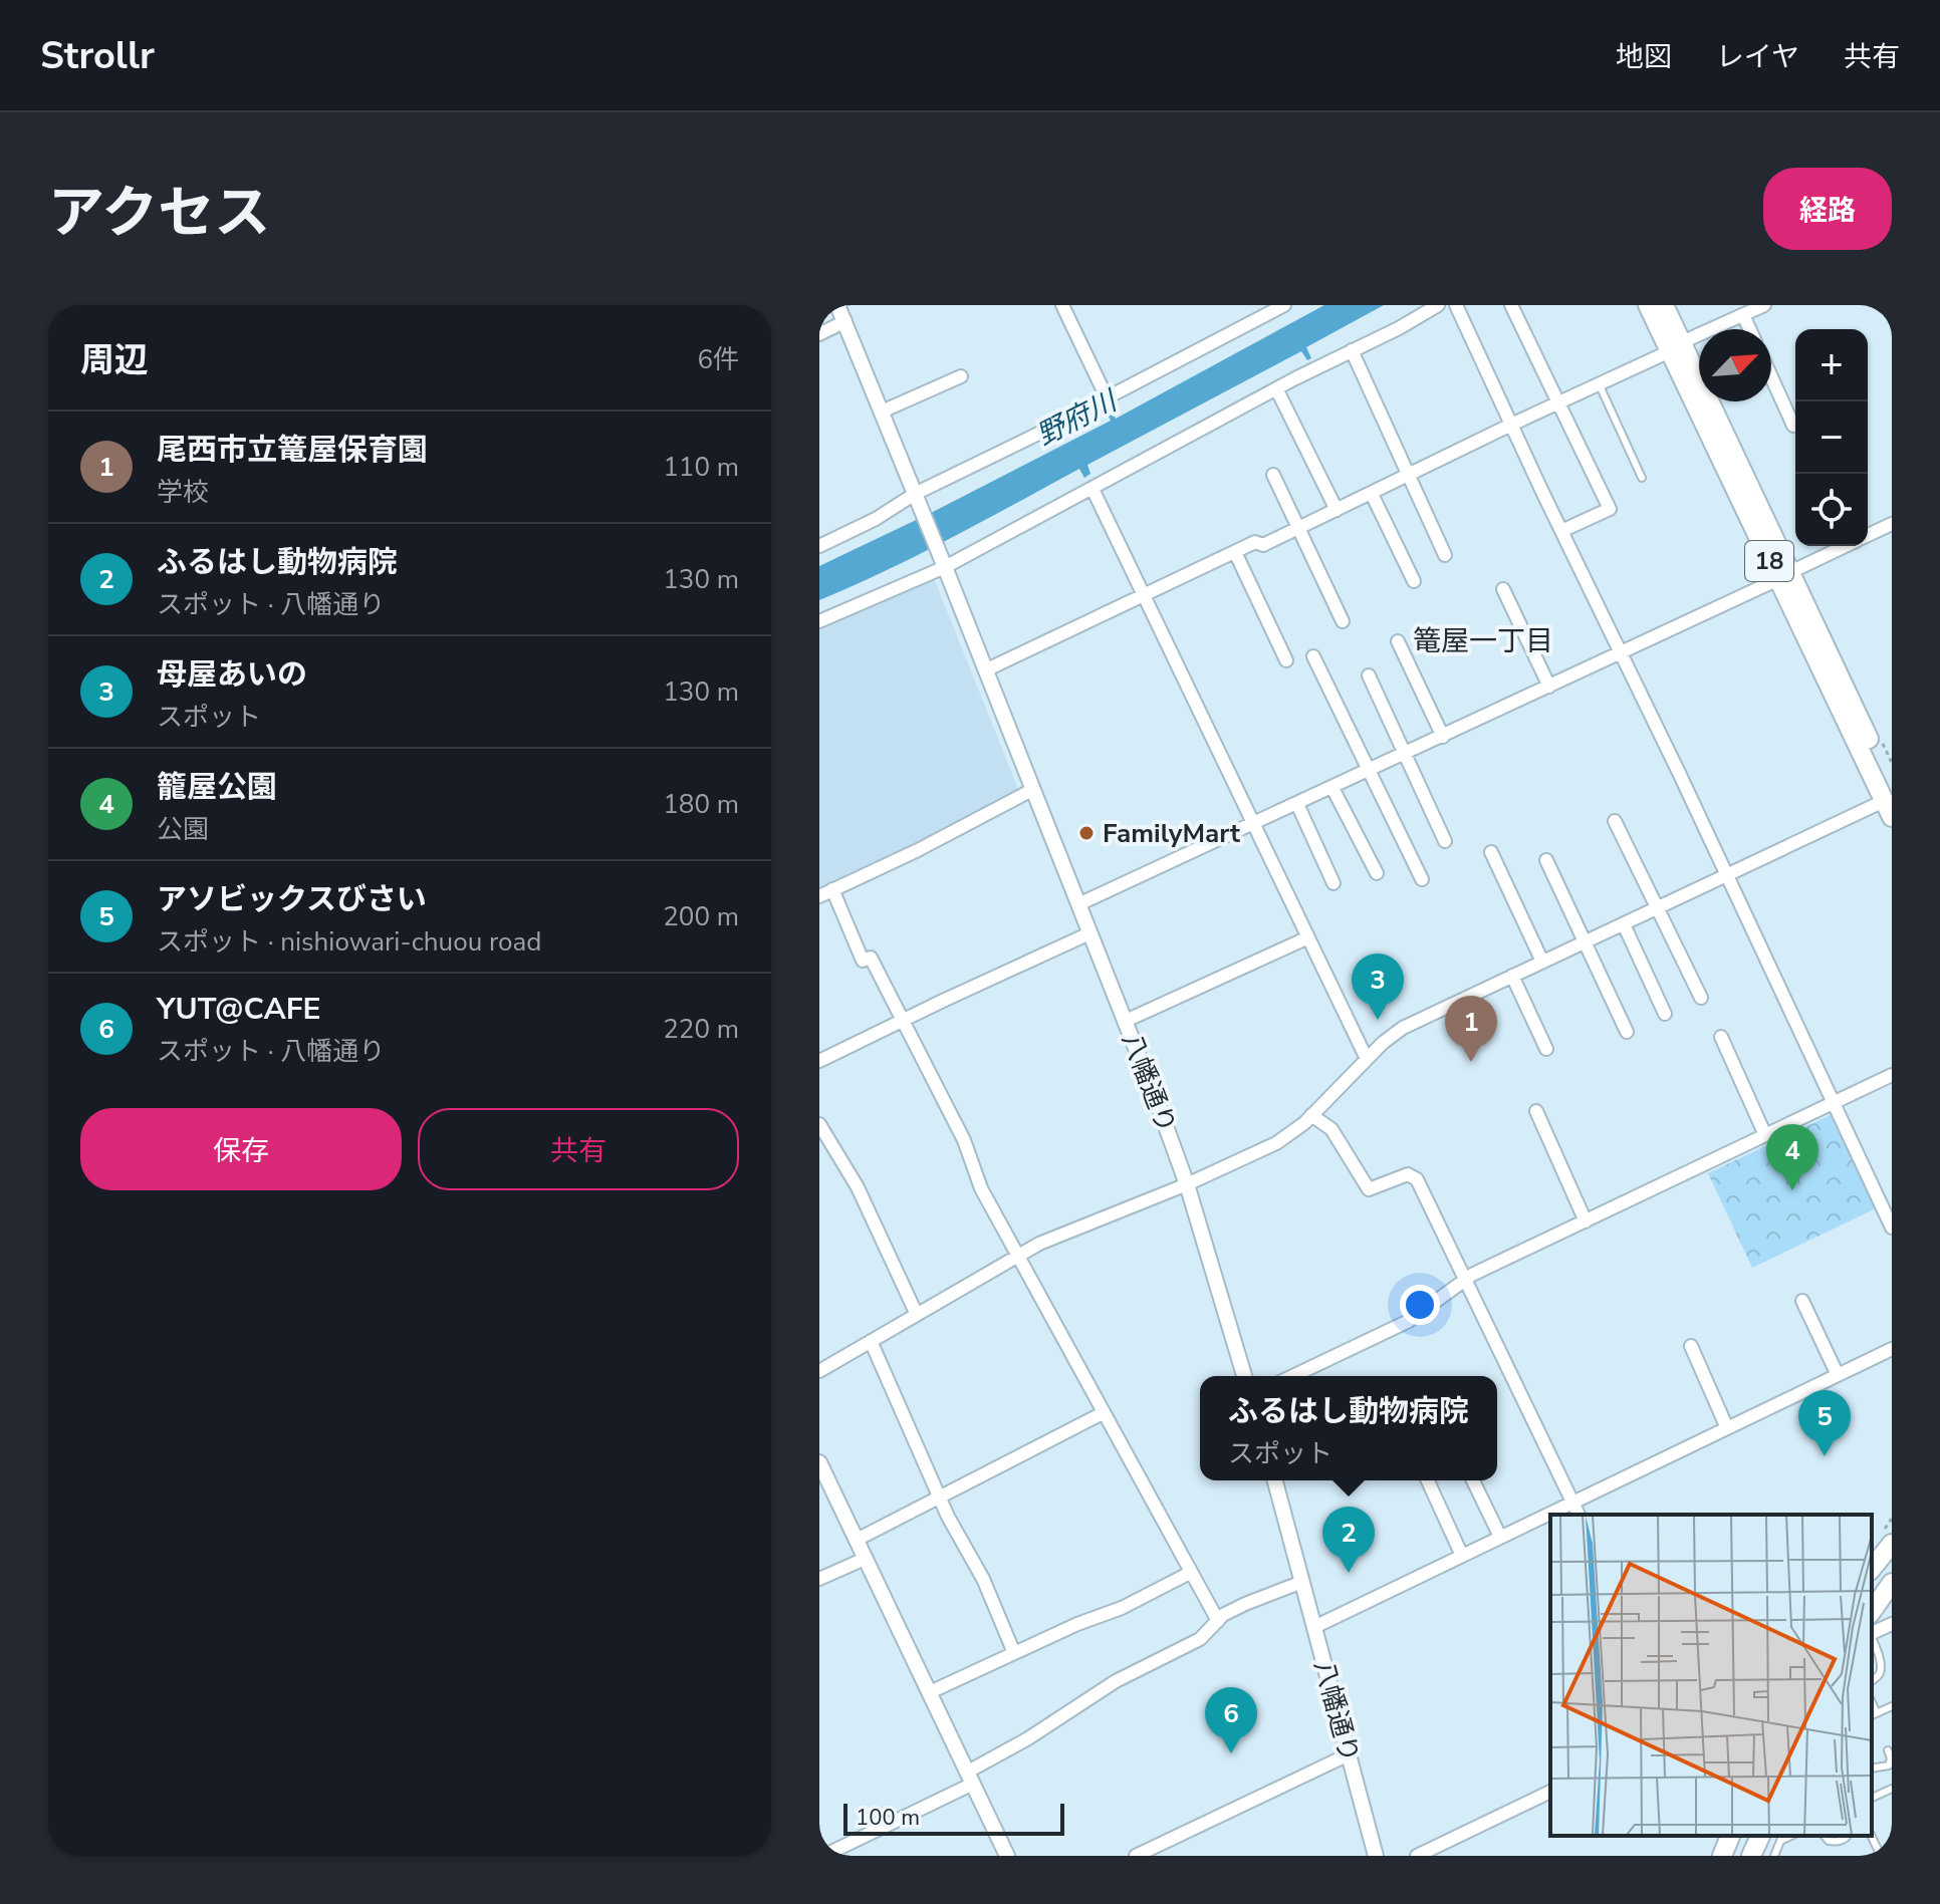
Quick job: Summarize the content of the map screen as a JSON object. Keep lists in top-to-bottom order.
{
  "streets": {
    "main road": ["18"],
    "street": ["八幡通り"]
  },
  "districts": ["篭屋一丁目"],
  "water": ["野府川"],
  "places": ["FamilyMart"],
  "scale_bar": "100 m",
  "north": "top right",
  "page": {
    "header": "Strollr",
    "nav": ["地図", "レイヤ", "共有"],
    "title": "アクセス",
    "buttons": [
      "経路",
      ["保存", "共有"]
    ],
    "heading": ["周辺", "6件"],
    "map_buttons": ["+", "−"],
    "list": [
      {
        "mark": "1",
        "name": "尾西市立篭屋保育園",
        "note": "学校",
        "value": "110 m"
      },
      {
        "mark": "2",
        "name": "ふるはし動物病院",
        "note": "スポット · 八幡通り",
        "value": "130 m"
      },
      {
        "mark": "3",
        "name": "母屋あいの",
        "note": "スポット",
        "value": "130 m"
      },
      {
        "mark": "4",
        "name": "籠屋公園",
        "note": "公園",
        "value": "180 m"
      },
      {
        "mark": "5",
        "name": "アソビックスびさい",
        "note": "スポット · nishiowari-chuou road",
        "value": "200 m"
      },
      {
        "mark": "6",
        "name": "YUT@CAFE",
        "note": "スポット · 八幡通り",
        "value": "220 m"
      }
    ],
    "pins": [
      "3",
      "1",
      "4",
      "5",
      "2",
      "6"
    ],
    "popup": ["ふるはし動物病院", "スポット"],
    "scale": "100 m"
  }
}
